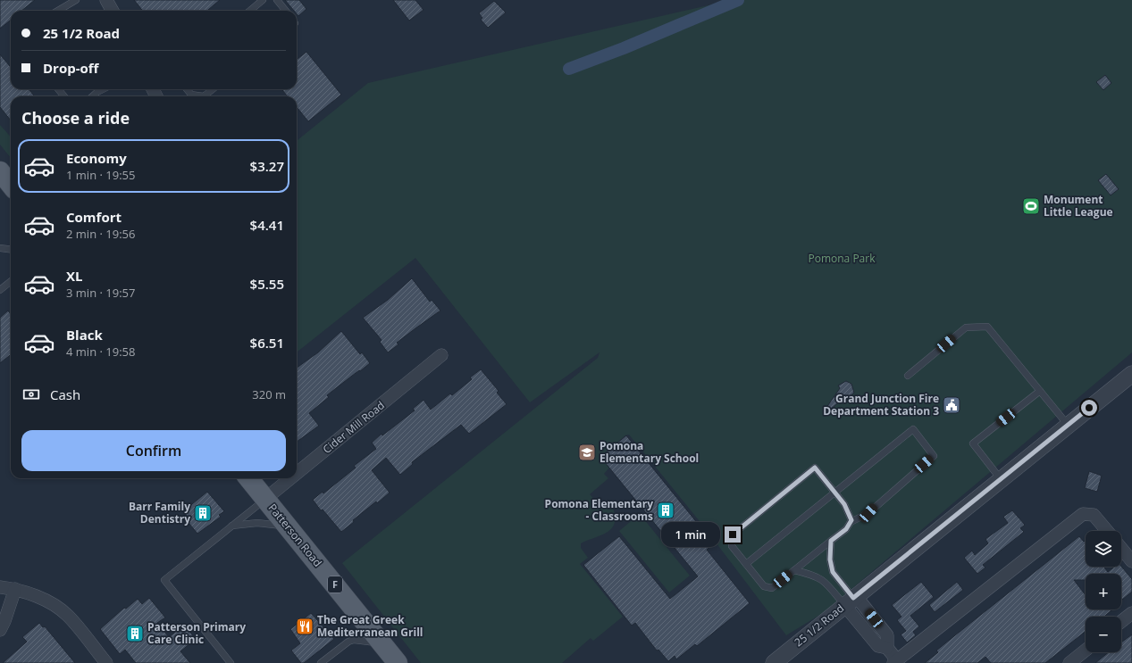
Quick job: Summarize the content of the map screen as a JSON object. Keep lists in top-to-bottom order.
{
  "streets": {
    "main road": ["Patterson Road", "F"],
    "street": ["Cider Mill Road", "25 1/2 Road"]
  },
  "crossings": [
    ["Cider Mill Road", "Patterson Road"]
  ],
  "parks": ["Pomona Park"],
  "places": {
    "sports": ["Monument Little League"],
    "public building": ["Grand Junction Fire Department Station 3"],
    "school or university": ["Pomona Elementary School"],
    "building": ["Pomona Elementary - Classrooms", "Barr Family Dentistry", "Patterson Primary Care Clinic"],
    "restaurant": ["The Great Greek Mediterranean Grill"]
  },
  "page": {
    "banner": ["25 1/2 Road", "Drop-off"],
    "heading": "Choose a ride",
    "list": [
      {
        "name": "Economy",
        "note": "1 min · 19:55",
        "value": "$3.27"
      },
      {
        "name": "Comfort",
        "note": "2 min · 19:56",
        "value": "$4.41"
      },
      {
        "name": "XL",
        "note": "3 min · 19:57",
        "value": "$5.55"
      },
      {
        "name": "Black",
        "note": "4 min · 19:58",
        "value": "$6.51"
      }
    ],
    "pay": ["Cash", "320 m"],
    "buttons": "Confirm",
    "bubble": "1 min",
    "map_buttons": ["+", "−"]
  }
}
